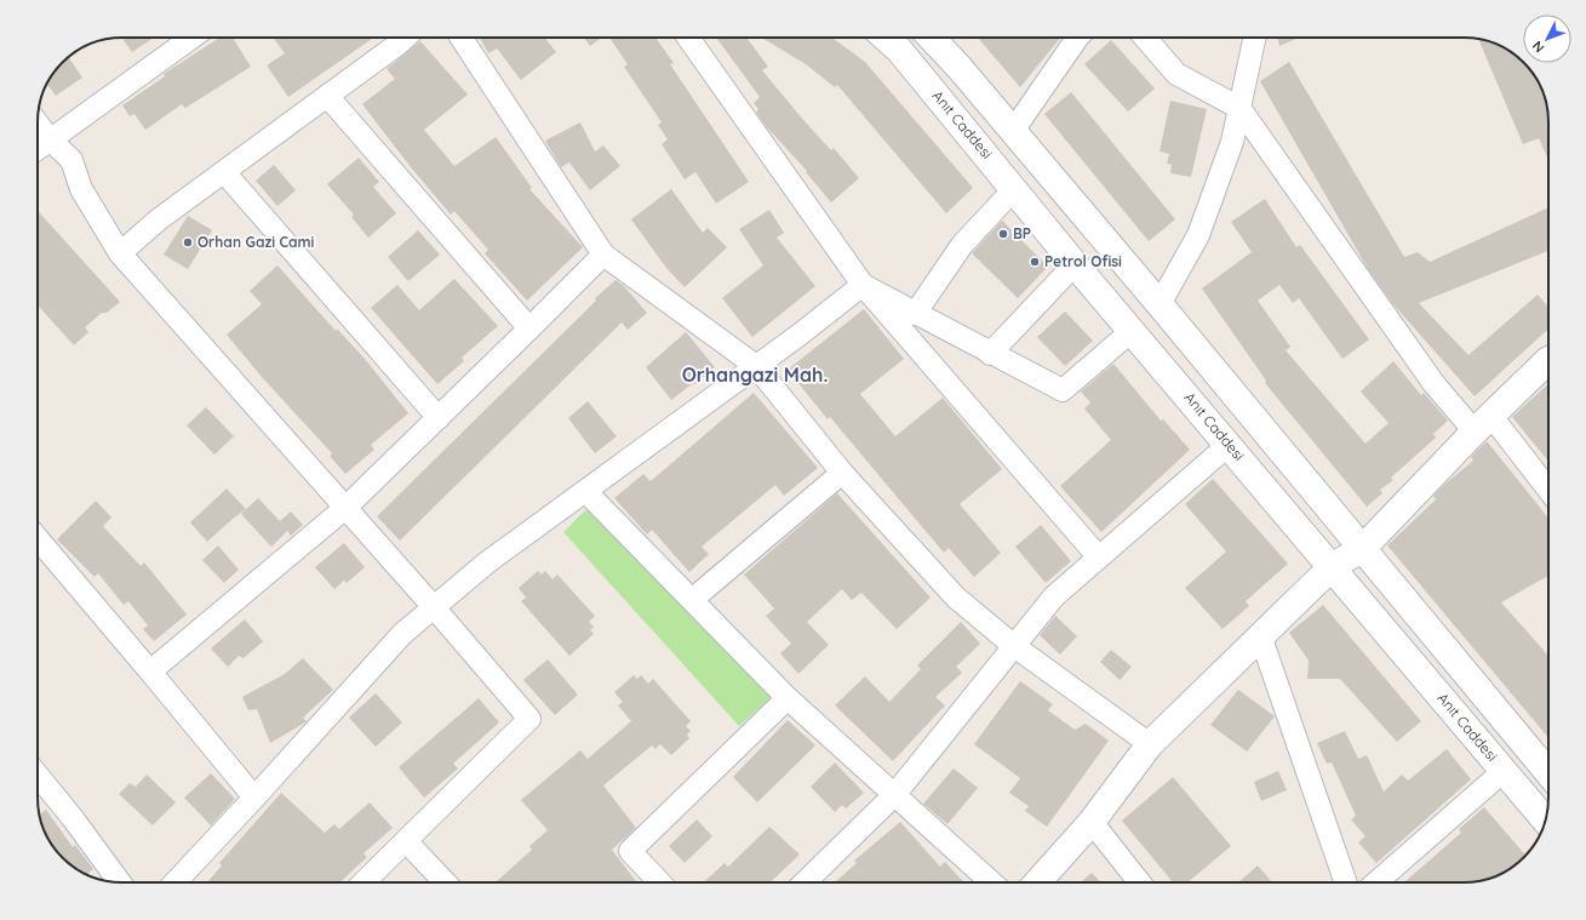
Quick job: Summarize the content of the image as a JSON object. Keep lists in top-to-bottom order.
{
  "streets": {
    "main road": ["Anıt Caddesi"]
  },
  "districts": ["Orhangazi Mah."],
  "places": ["BP", "Orhan Gazi Cami", "Petrol Ofisi"],
  "north": "bottom left"
}
